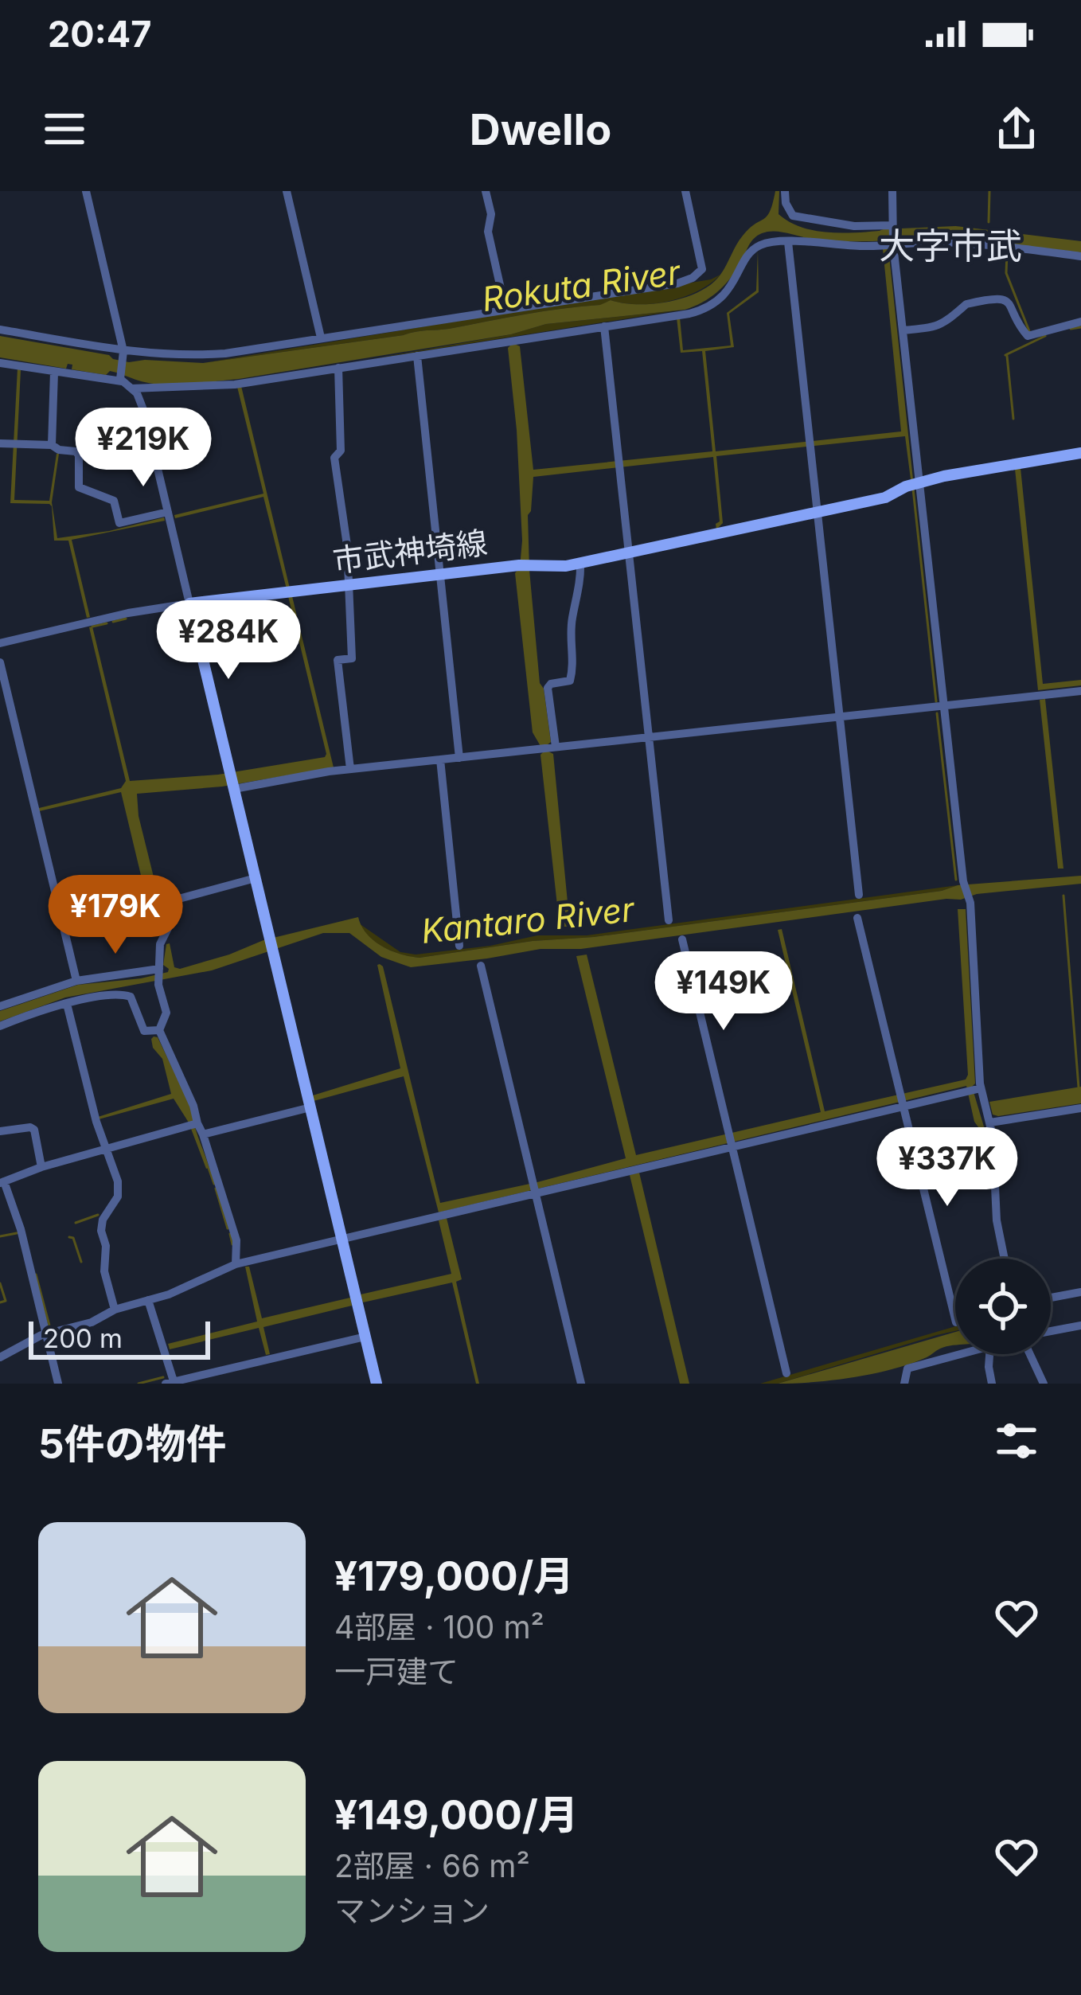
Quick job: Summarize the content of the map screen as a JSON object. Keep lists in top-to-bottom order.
{
  "streets": {
    "main road": ["市武神埼線"]
  },
  "districts": ["大字市武"],
  "water": ["Rokuta River", "Kantaro River"],
  "scale_bar": "200 m",
  "page": {
    "status": "20:47",
    "header": "Dwello",
    "price": [
      "¥219K",
      "¥284K",
      "¥179K",
      "¥149K",
      "¥337K"
    ],
    "scale": "200 m",
    "heading": "5件の物件",
    "list": [
      {
        "name": "¥179,000/月",
        "note": "4部屋 · 100 m² · 一戸建て"
      },
      {
        "name": "¥149,000/月",
        "note": "2部屋 · 66 m² · マンション"
      }
    ]
  }
}
